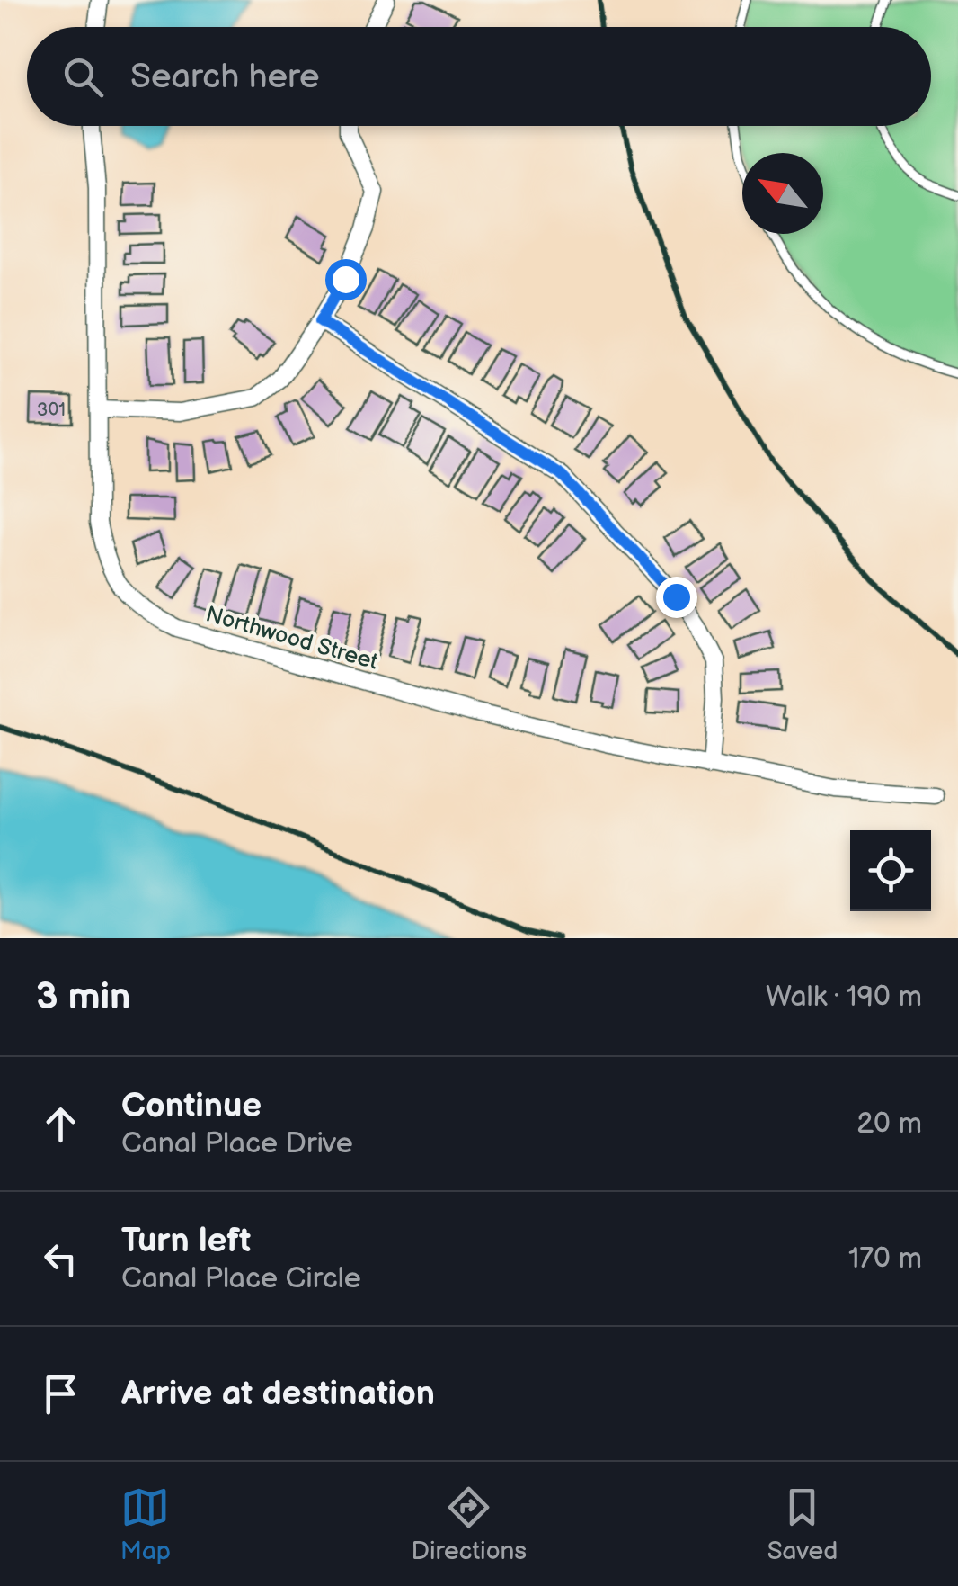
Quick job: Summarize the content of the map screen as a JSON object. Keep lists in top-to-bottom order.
{
  "streets": {
    "street": ["Northwood Street"]
  },
  "house_numbers": ["301"],
  "north": "top left",
  "page": {
    "search": "Search here",
    "heading": ["3 min", "Walk · 190 m"],
    "list": [
      ["Continue", "Canal Place Drive", "20 m"],
      ["Turn left", "Canal Place Circle", "170 m"],
      "Arrive at destination"
    ],
    "nav": ["Map", "Directions", "Saved"]
  }
}
